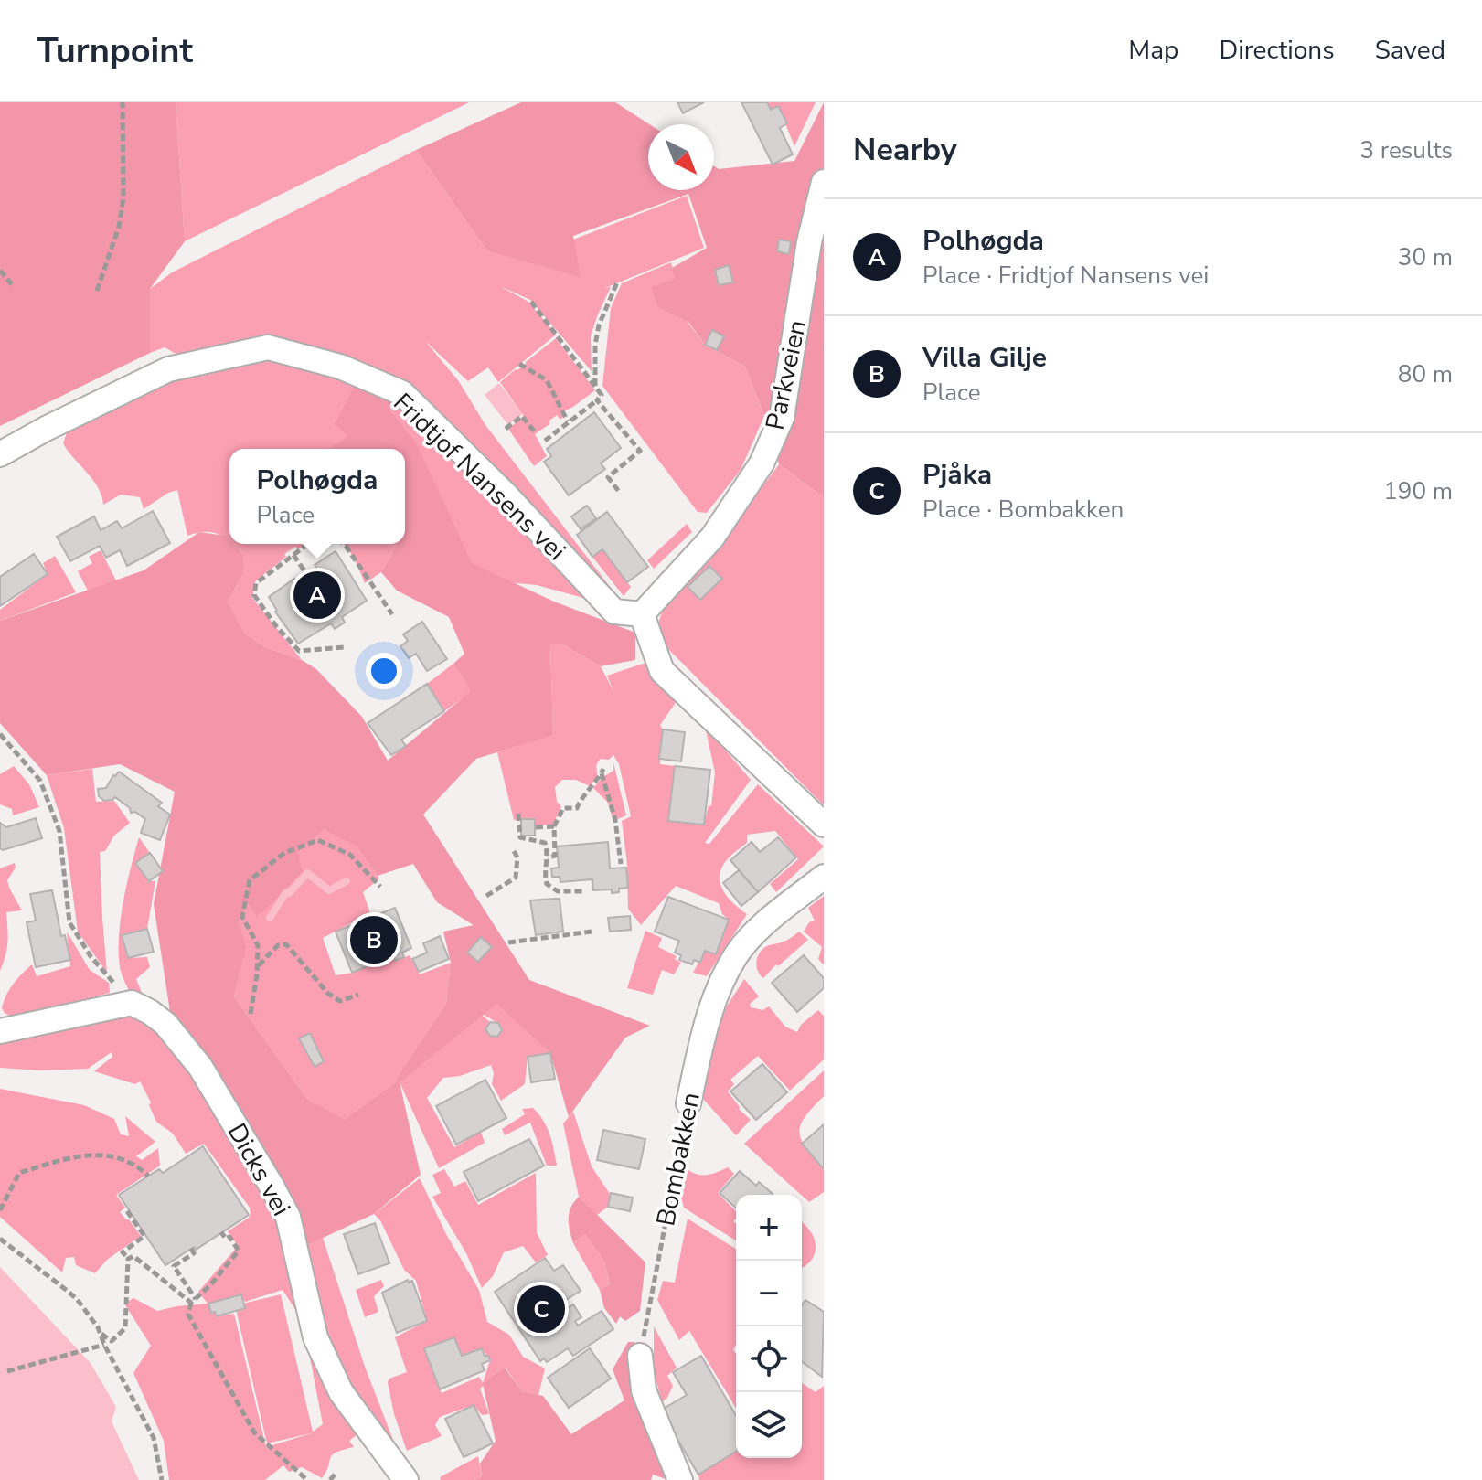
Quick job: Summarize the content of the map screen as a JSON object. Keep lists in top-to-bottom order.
{
  "streets": {
    "street": [
      "Parkveien",
      "Fridtjof Nansens vei",
      "Bombakken",
      "Dicks vei"
    ]
  },
  "crossings": [
    ["Parkveien", "Fridtjof Nansens vei"]
  ],
  "north": "bottom right",
  "page": {
    "header": "Turnpoint",
    "nav": ["Map", "Directions", "Saved"],
    "heading": ["Nearby", "3 results"],
    "list": [
      {
        "mark": "A",
        "name": "Polhøgda",
        "note": "Place · Fridtjof Nansens vei",
        "value": "30 m"
      },
      {
        "mark": "B",
        "name": "Villa Gilje",
        "note": "Place",
        "value": "80 m"
      },
      {
        "mark": "C",
        "name": "Pjåka",
        "note": "Place · Bombakken",
        "value": "190 m"
      }
    ],
    "popup": ["Polhøgda", "Place"],
    "pins": ["A", "B", "C"],
    "map_buttons": ["+", "−"]
  }
}
